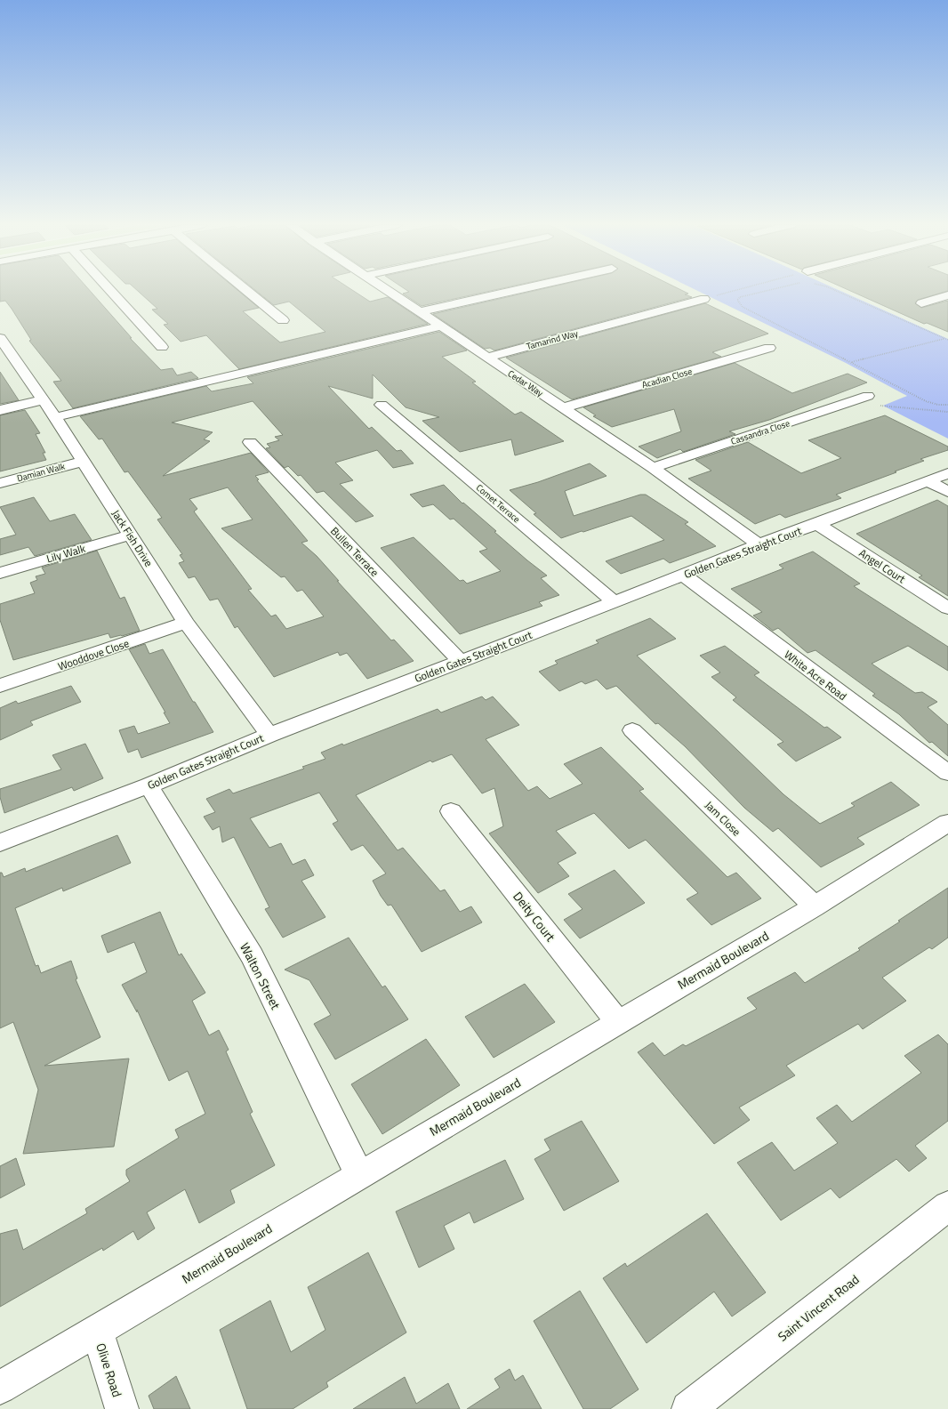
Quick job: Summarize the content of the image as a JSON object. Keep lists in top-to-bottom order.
{
  "streets": {
    "street": [
      "Tamarind Way",
      "Acadian Close",
      "Cedar Way",
      "Cassandra Close",
      "Damian Walk",
      "Comet Terrace",
      "Jack Fish Drive",
      "Bullen Terrace",
      "Golden Gates Straight Court",
      "Lily Walk",
      "Angel Court",
      "Wooddove Close",
      "White Acre Road",
      "Jam Close",
      "Deity Court",
      "Mermaid Boulevard",
      "Walton Street",
      "Saint Vincent Road",
      "Olive Road"
    ]
  },
  "crossings": [
    ["Tamarind Way", "Cedar Way"],
    ["Acadian Close", "Cedar Way"],
    ["Cedar Way", "Cassandra Close"],
    ["Cedar Way", "Golden Gates Straight Court"],
    ["Damian Walk", "Jack Fish Drive"],
    ["Comet Terrace", "Golden Gates Straight Court"],
    ["Jack Fish Drive", "Golden Gates Straight Court"],
    ["Jack Fish Drive", "Lily Walk"],
    ["Jack Fish Drive", "Wooddove Close"],
    ["Bullen Terrace", "Golden Gates Straight Court"],
    ["Golden Gates Straight Court", "Angel Court"],
    ["Golden Gates Straight Court", "White Acre Road"],
    ["Golden Gates Straight Court", "Walton Street"],
    ["Jam Close", "Mermaid Boulevard"],
    ["Deity Court", "Mermaid Boulevard"],
    ["Mermaid Boulevard", "Walton Street"],
    ["Mermaid Boulevard", "Olive Road"]
  ]
}
